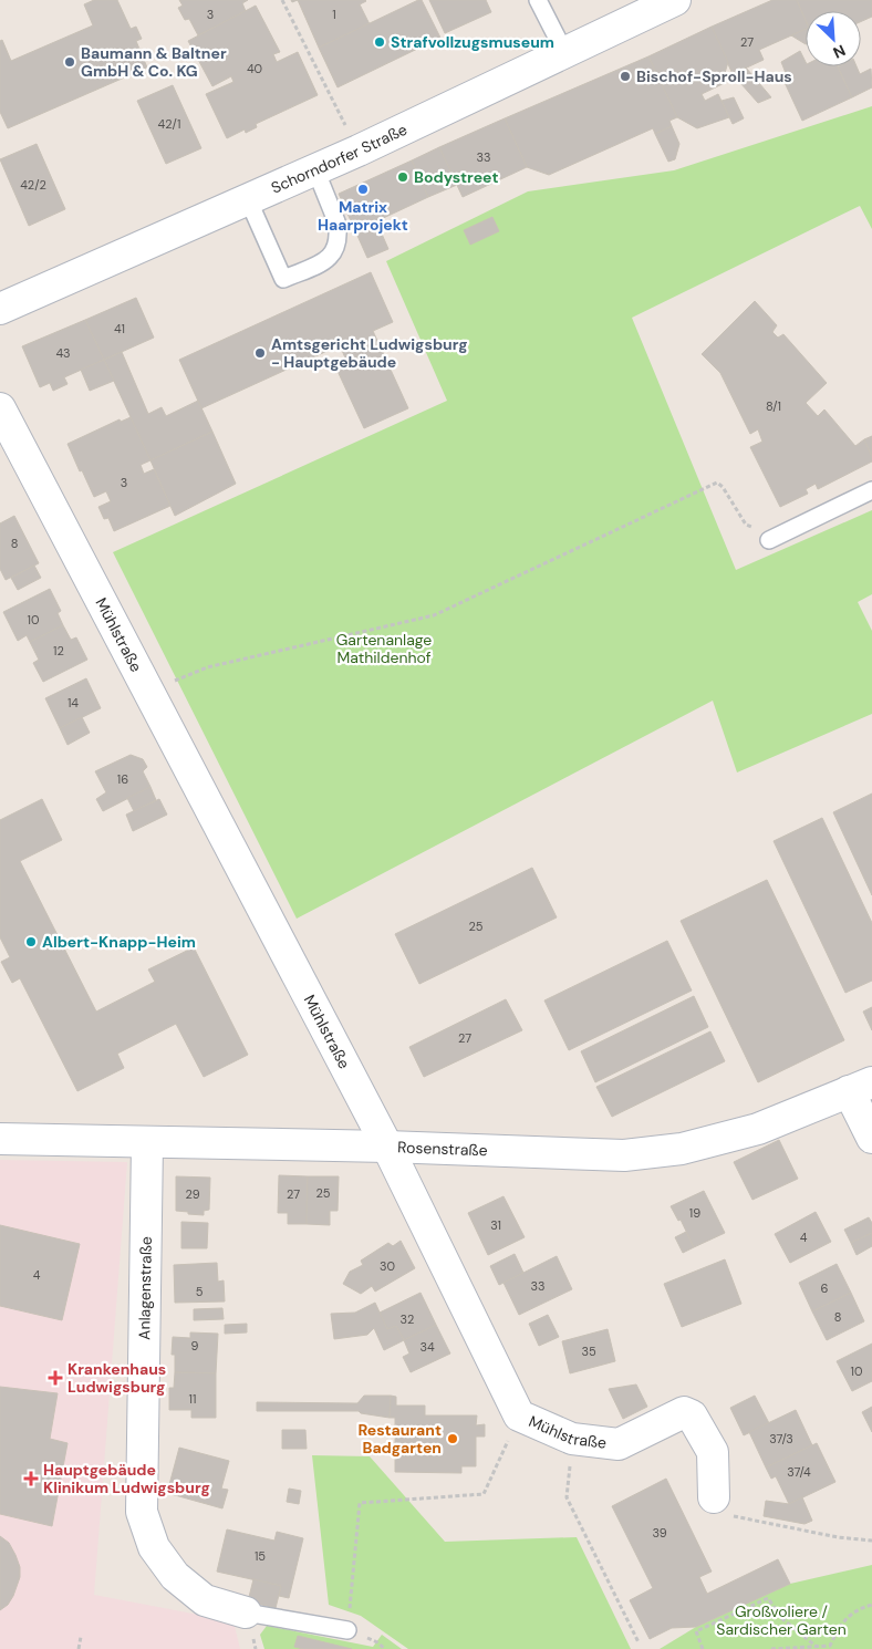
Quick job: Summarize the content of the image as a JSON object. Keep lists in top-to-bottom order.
{
  "streets": {
    "street": [
      "Schorndorfer Straße",
      "Mühlstraße",
      "Rosenstraße",
      "Anlagenstraße"
    ]
  },
  "crossings": [
    ["Mühlstraße", "Rosenstraße"],
    ["Rosenstraße", "Anlagenstraße"]
  ],
  "parks": ["Gartenanlage Mathildenhof", "Großvoliere / Sardischer Garten"],
  "places": {
    "other": [
      "Strafvollzugsmuseum",
      "Baumann & Baltner GmbH & Co. KG",
      "Bischof-Sproll-Haus",
      "Bodystreet",
      "Matrix Haarprojekt",
      "Amtsgericht Ludwigsburg - Hauptgebäude",
      "Albert-Knapp-Heim",
      "Restaurant Badgarten"
    ],
    "health": ["Krankenhaus Ludwigsburg", "Hauptgebäude Klinikum Ludwigsburg"]
  },
  "house_numbers": [
    "3",
    "1",
    "27",
    "40",
    "42/1",
    "33",
    "42/2",
    "41",
    "43",
    "8/1",
    "3",
    "8",
    "10",
    "12",
    "14",
    "16",
    "25",
    "27",
    "25",
    "29",
    "27",
    "19",
    "31",
    "4",
    "30",
    "4",
    "33",
    "6",
    "5",
    "8",
    "32",
    "9",
    "34",
    "35",
    "10",
    "11",
    "37/3",
    "37/4",
    "39",
    "15"
  ],
  "north": "bottom right"
}
